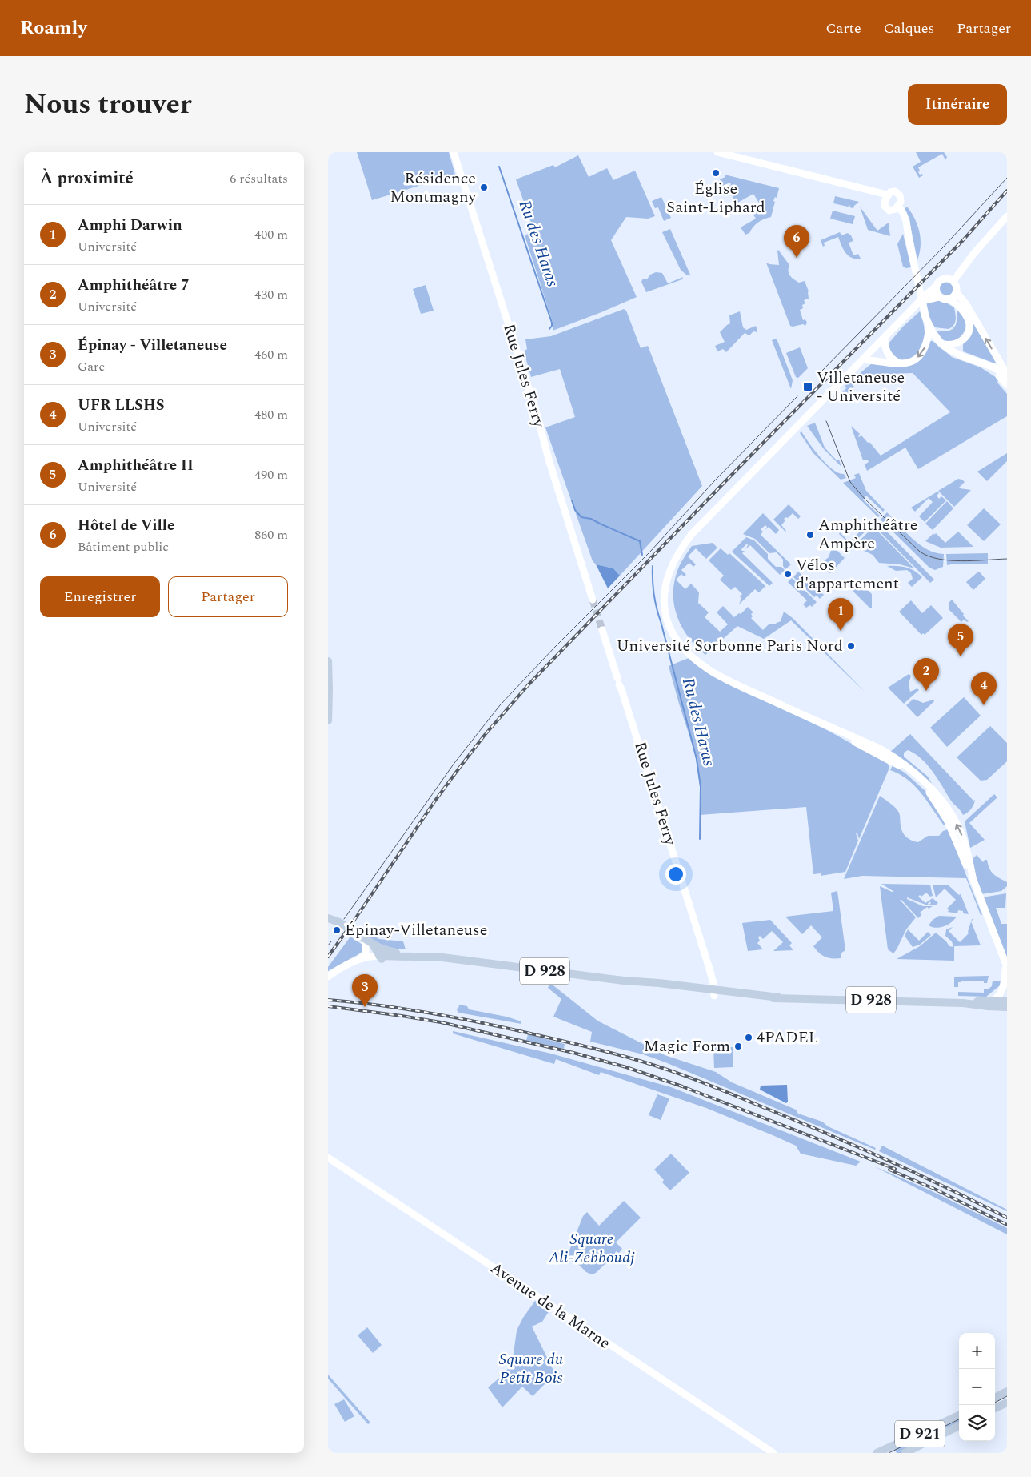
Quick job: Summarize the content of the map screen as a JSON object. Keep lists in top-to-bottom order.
{
  "streets": {
    "main road": ["D 928", "D 921"],
    "street": ["Rue Jules Ferry", "Avenue de la Marne"]
  },
  "crossings": [
    ["Rue Jules Ferry", "D 928"]
  ],
  "water": ["Ru des Haras"],
  "parks": ["Square Ali-Zebboudj", "Square du Petit Bois"],
  "places": {
    "other": [
      "Église Saint-Liphard",
      "Résidence Montmagny",
      "Amphithéâtre Ampère",
      "Vélos d'appartement",
      "Université Sorbonne Paris Nord",
      "Épinay-Villetaneuse",
      "4PADEL",
      "Magic Form"
    ],
    "transit": ["Villetaneuse - Université"]
  },
  "page": {
    "header": "Roamly",
    "nav": ["Carte", "Calques", "Partager"],
    "title": "Nous trouver",
    "buttons": [
      "Itinéraire",
      ["Enregistrer", "Partager"]
    ],
    "heading": ["À proximité", "6 résultats"],
    "list": [
      {
        "mark": "1",
        "name": "Amphi Darwin",
        "note": "Université",
        "value": "400 m"
      },
      {
        "mark": "2",
        "name": "Amphithéâtre 7",
        "note": "Université",
        "value": "430 m"
      },
      {
        "mark": "3",
        "name": "Épinay - Villetaneuse",
        "note": "Gare",
        "value": "460 m"
      },
      {
        "mark": "4",
        "name": "UFR LLSHS",
        "note": "Université",
        "value": "480 m"
      },
      {
        "mark": "5",
        "name": "Amphithéâtre II",
        "note": "Université",
        "value": "490 m"
      },
      {
        "mark": "6",
        "name": "Hôtel de Ville",
        "note": "Bâtiment public",
        "value": "860 m"
      }
    ],
    "pins": [
      "6",
      "1",
      "5",
      "2",
      "4",
      "3"
    ],
    "map_buttons": ["+", "−"]
  }
}
